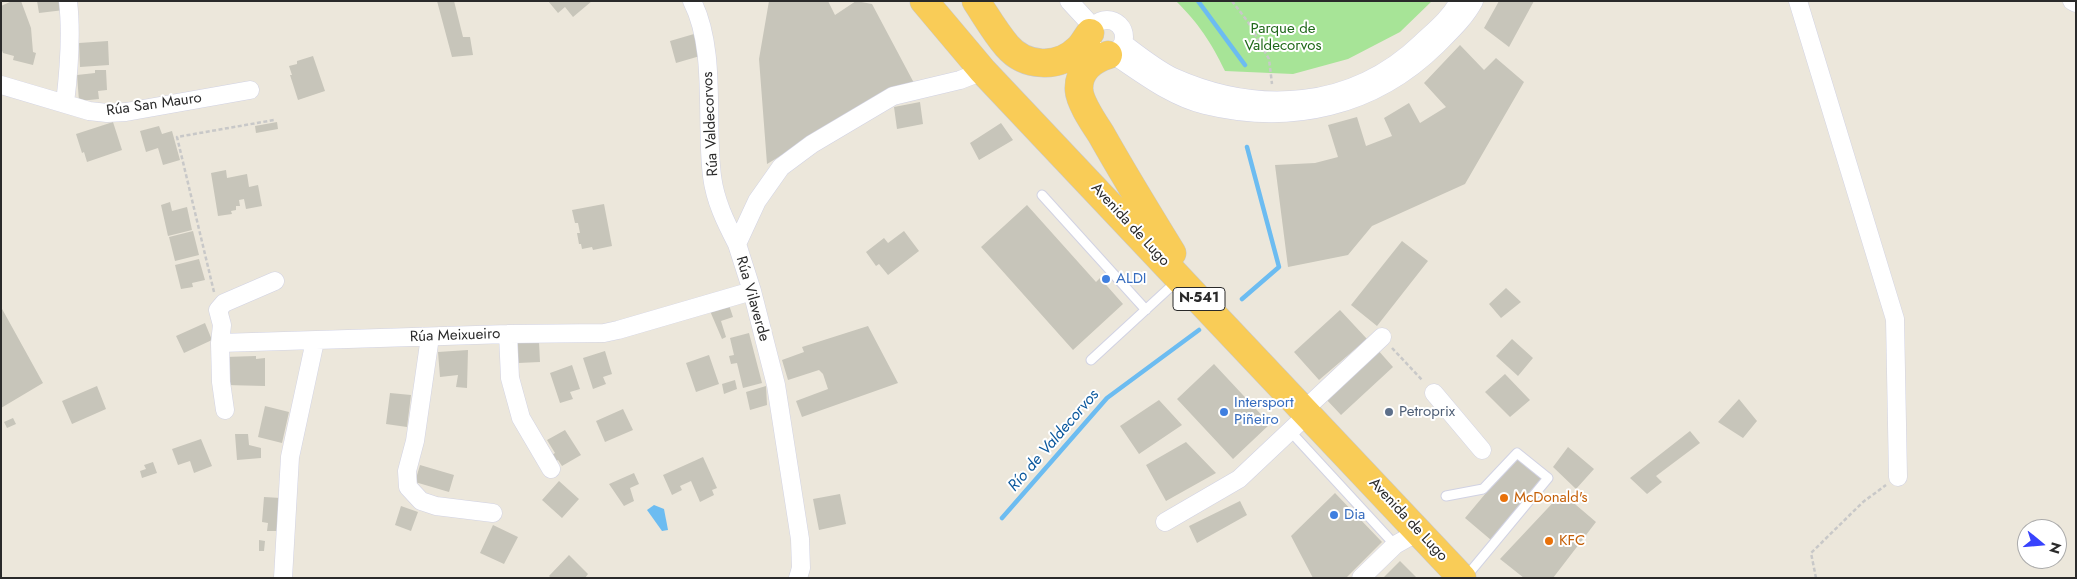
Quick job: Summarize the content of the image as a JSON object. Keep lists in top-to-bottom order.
{
  "streets": {
    "highway": ["Avenida de Lugo", "N-541"],
    "street": [
      "Rúa San Mauro",
      "Rúa Valdecorvos",
      "Rúa Vilaverde",
      "Rúa Meixueiro"
    ]
  },
  "crossings": [
    ["Rúa Valdecorvos", "Rúa Vilaverde"],
    ["Avenida de Lugo", "Rúa Vilaverde"],
    ["Rúa Vilaverde", "Rúa Meixueiro"]
  ],
  "water": ["Río de Valdecorvos"],
  "parks": ["Parque de Valdecorvos"],
  "places": [
    "ALDI",
    "Intersport Piñeiro",
    "Petroprix",
    "McDonald's",
    "Dia",
    "KFC"
  ],
  "north": "right"
}
